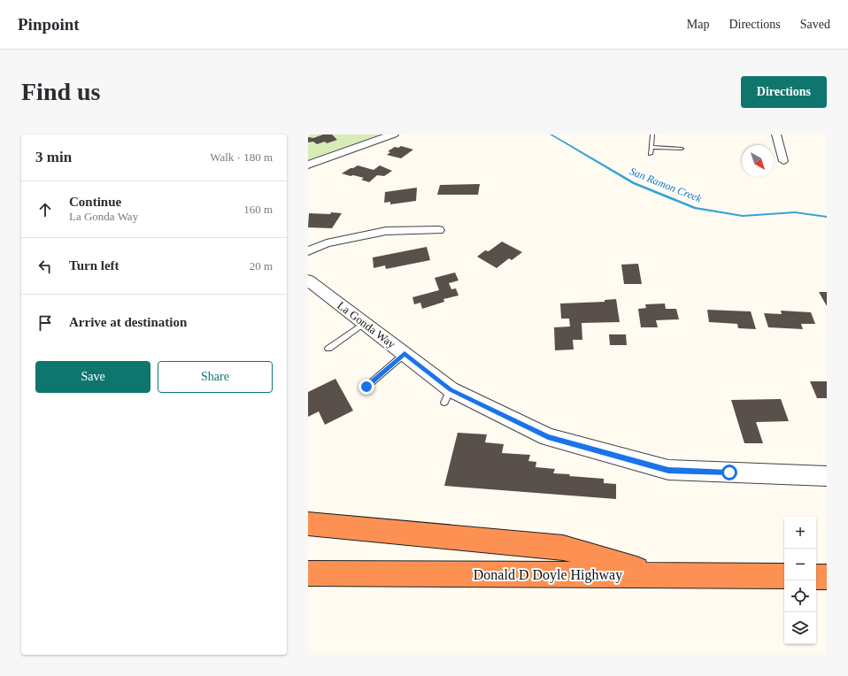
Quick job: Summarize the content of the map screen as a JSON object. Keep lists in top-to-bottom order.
{
  "streets": {
    "highway": ["Donald D Doyle Highway"],
    "street": ["La Gonda Way"]
  },
  "water": ["San Ramon Creek"],
  "north": "bottom right",
  "page": {
    "header": "Pinpoint",
    "nav": ["Map", "Directions", "Saved"],
    "buttons": [
      "Directions",
      ["Save", "Share"]
    ],
    "title": "Find us",
    "heading": ["3 min", "Walk · 180 m"],
    "list": [
      ["Continue", "La Gonda Way", "160 m"],
      ["Turn left", "20 m"],
      "Arrive at destination"
    ],
    "map_buttons": ["+", "−"]
  }
}
